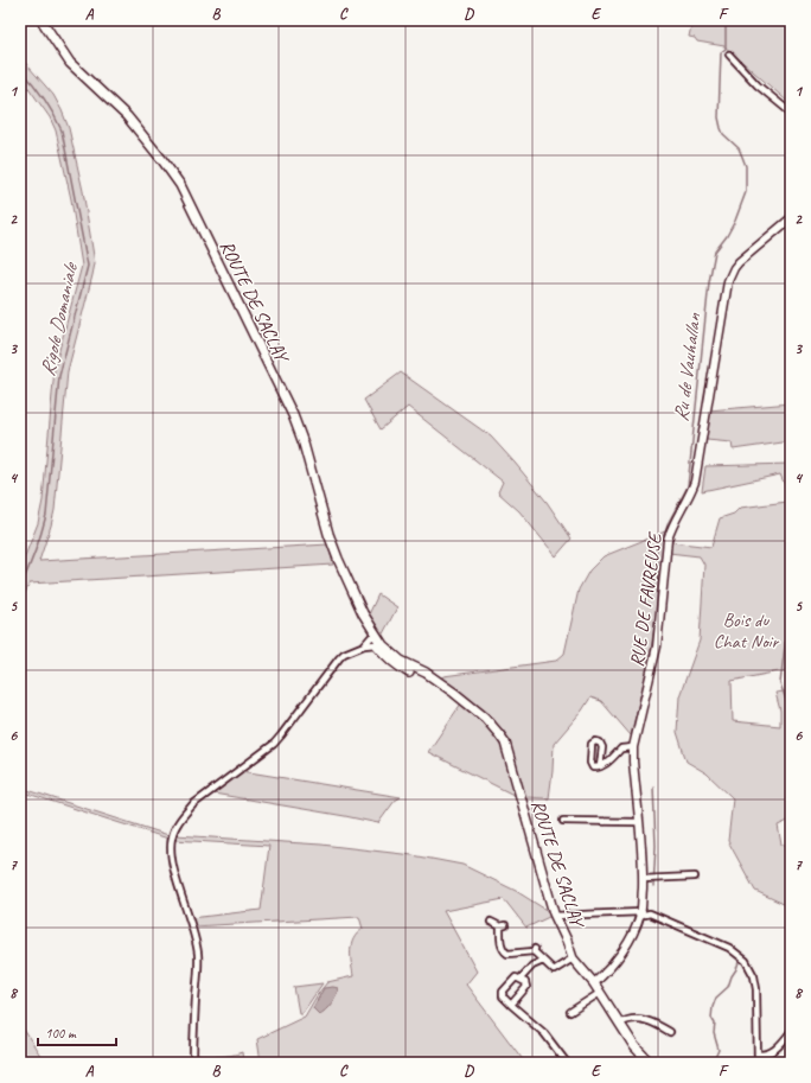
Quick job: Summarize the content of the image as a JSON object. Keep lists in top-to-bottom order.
{
  "streets": {
    "main road": ["ROUTE DE SACLAY"],
    "street": ["RUE DE FAVREUSE"]
  },
  "crossings": [
    ["ROUTE DE SACLAY", "RUE DE FAVREUSE"]
  ],
  "water": ["Rigole Domaniale", "Ru de Vauhallan"],
  "parks": ["Bois du Chat Noir"],
  "scale_bar": "100 m",
  "grid": {
    "columns": [
      "A",
      "B",
      "C",
      "D",
      "E",
      "F"
    ],
    "rows": [
      "1",
      "2",
      "3",
      "4",
      "5",
      "6",
      "7",
      "8"
    ]
  }
}
